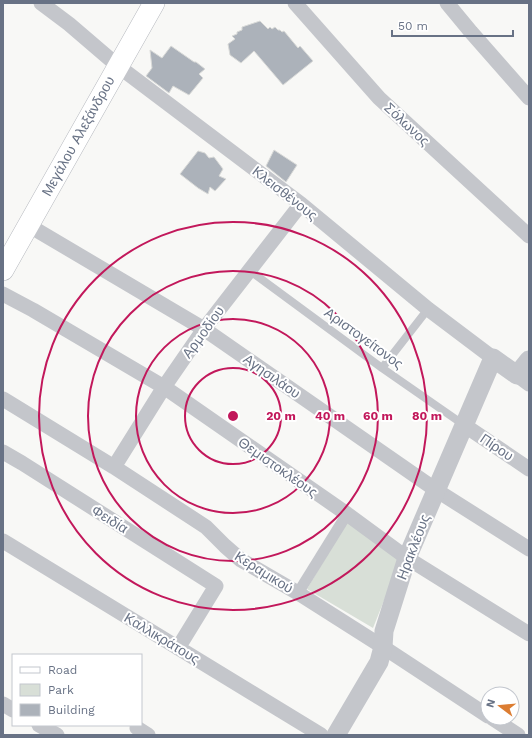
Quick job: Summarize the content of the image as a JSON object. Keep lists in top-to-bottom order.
{
  "streets": {
    "main road": ["Μεγάλου Αλεξάνδρου"],
    "street": [
      "Σόλωνος",
      "Κλεισθένους",
      "Αρμοδίου",
      "Αγησιλάου",
      "Πίρου",
      "Θεμιστοκλέους",
      "Φειδία",
      "Ηρακλέους",
      "Κεραμικού",
      "Καλλικράτους"
    ],
    "lane": ["Αριστογείτονος"]
  },
  "crossings": [
    ["Μεγάλου Αλεξάνδρου", "Κλεισθένους"],
    ["Μεγάλου Αλεξάνδρου", "Αγησιλάου"],
    ["Κλεισθένους", "Αρμοδίου"],
    ["Κλεισθένους", "Ηρακλέους"],
    ["Αρμοδίου", "Αριστογείτονος"],
    ["Αρμοδίου", "Αγησιλάου"],
    ["Αρμοδίου", "Θεμιστοκλέους"],
    ["Αρμοδίου", "Κεραμικού"],
    ["Αριστογείτονος", "Πίρου"],
    ["Αριστογείτονος", "Ηρακλέους"],
    ["Αγησιλάου", "Ηρακλέους"],
    ["Πίρου", "Ηρακλέους"],
    ["Θεμιστοκλέους", "Ηρακλέους"],
    ["Φειδία", "Καλλικράτους"],
    ["Ηρακλέους", "Κεραμικού"]
  ],
  "legend": ["Road", "Park", "Building"],
  "scale_bar": "50 m",
  "north": "left",
  "rings": [
    "20 m",
    "40 m",
    "60 m",
    "80 m"
  ]
}
